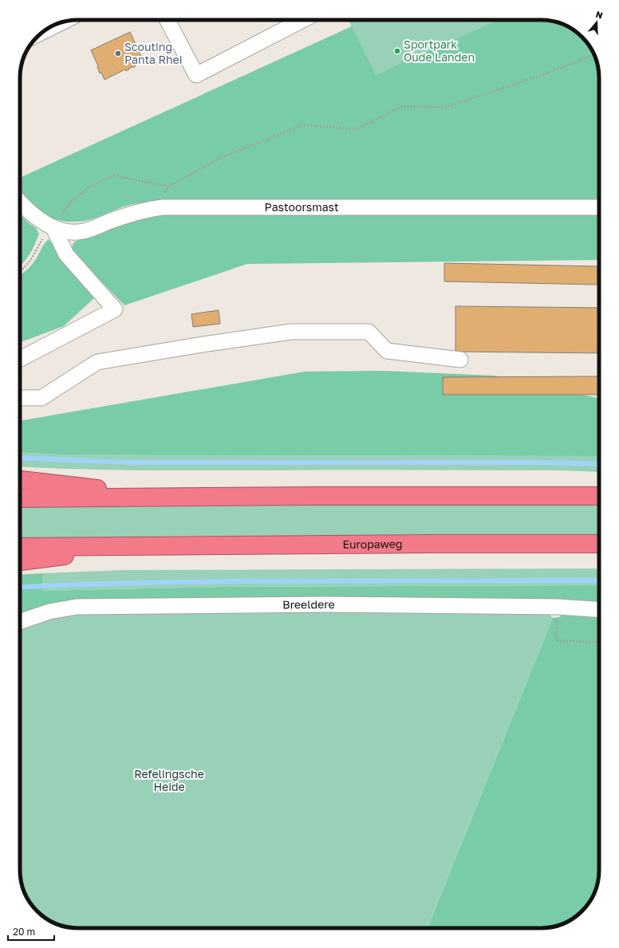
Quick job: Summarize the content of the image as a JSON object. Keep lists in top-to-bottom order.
{
  "streets": {
    "highway": ["Europaweg"],
    "street": ["Pastoorsmast", "Breeldere"]
  },
  "parks": ["Refelingsche Heide"],
  "places": ["Sportpark Oude Landen", "Scouting Panta Rhei"],
  "scale_bar": "20 m",
  "north": "top"
}
